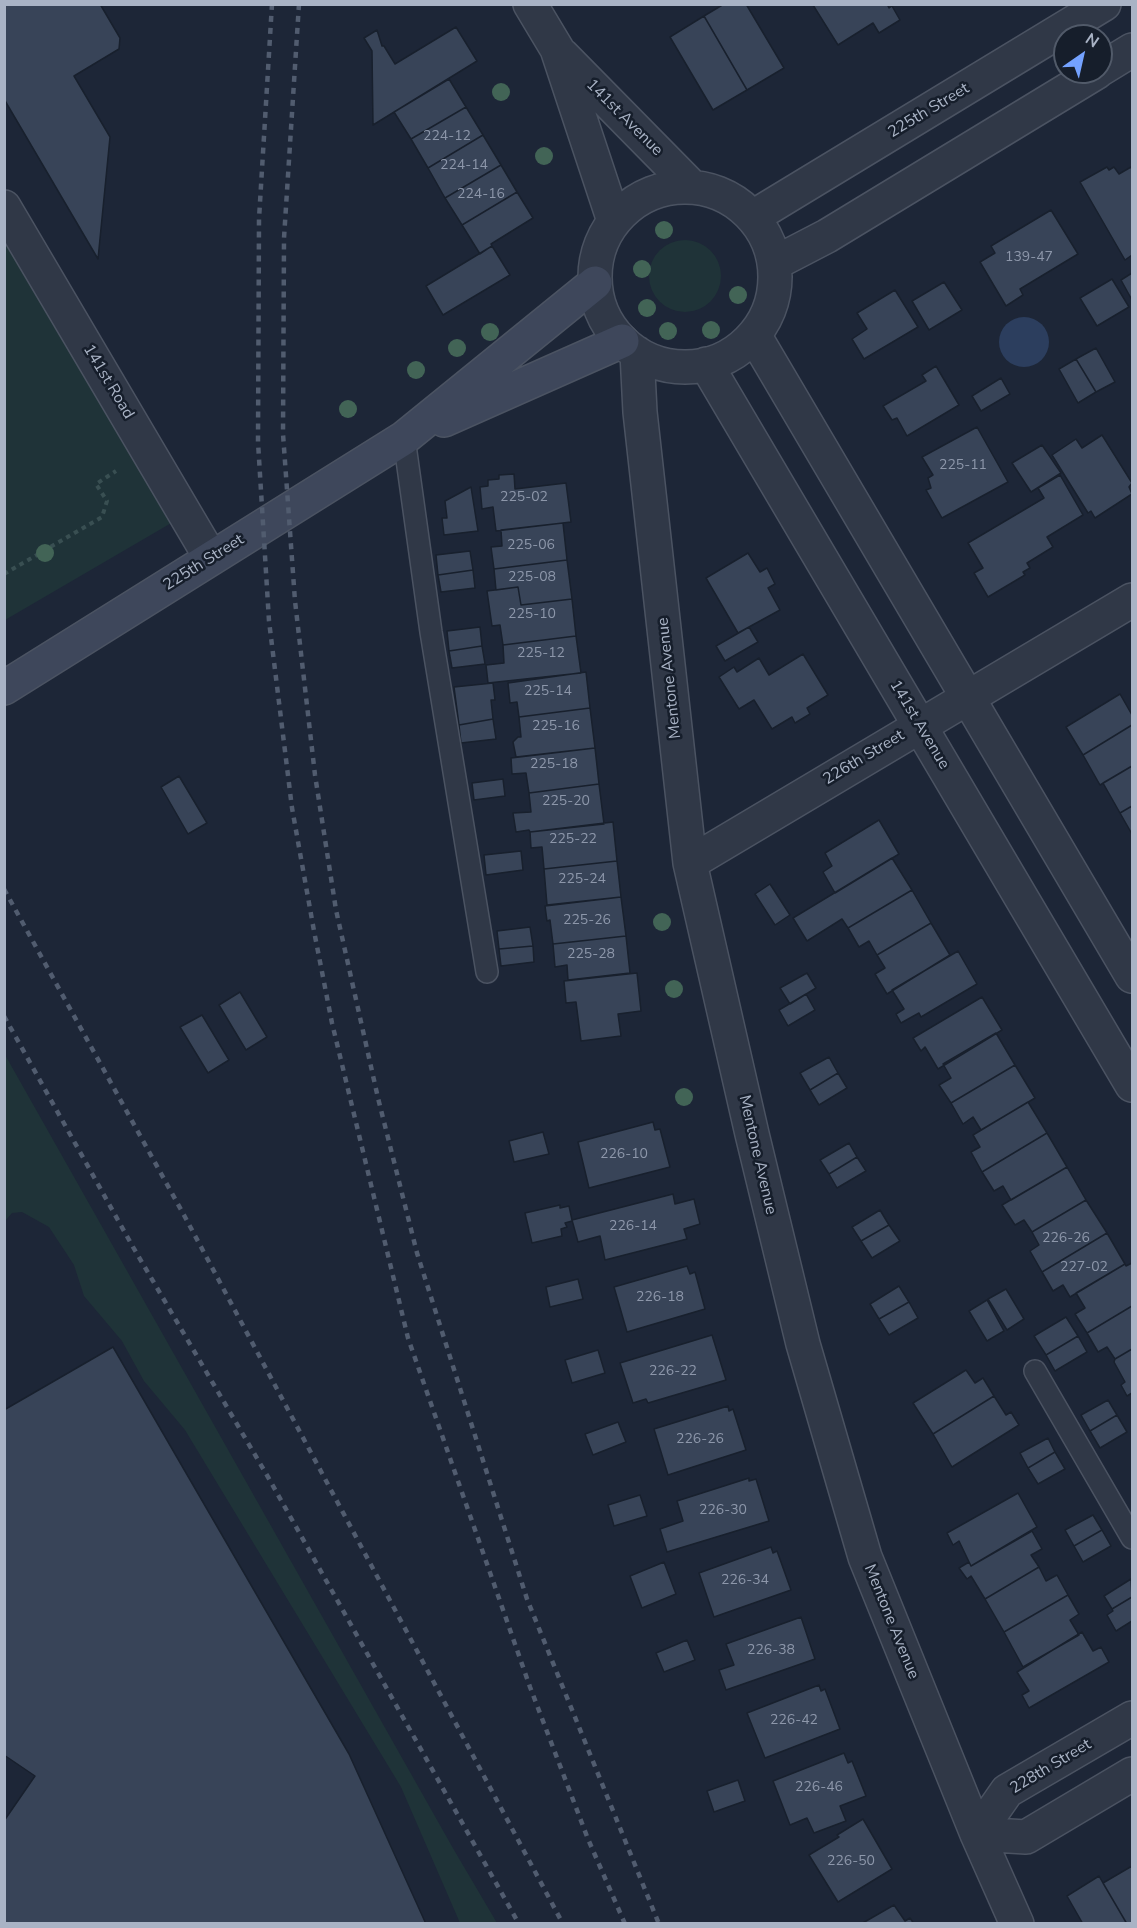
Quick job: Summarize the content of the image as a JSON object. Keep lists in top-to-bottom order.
{
  "streets": {
    "street": [
      "225th Street",
      "141st Avenue",
      "141st Road",
      "Mentone Avenue",
      "226th Street",
      "228th Street"
    ]
  },
  "crossings": [
    ["225th Street", "141st Avenue"],
    ["225th Street", "141st Road"],
    ["225th Street", "Mentone Avenue"],
    ["141st Avenue", "Mentone Avenue"],
    ["141st Avenue", "226th Street"],
    ["Mentone Avenue", "226th Street"],
    ["Mentone Avenue", "228th Street"]
  ],
  "house_numbers": [
    "224-12",
    "224-14",
    "224-16",
    "139-47",
    "225-11",
    "225-02",
    "225-06",
    "225-08",
    "225-10",
    "225-12",
    "225-14",
    "225-16",
    "225-18",
    "225-20",
    "225-22",
    "225-24",
    "225-26",
    "225-28",
    "226-10",
    "226-14",
    "226-26",
    "227-02",
    "226-18",
    "226-22",
    "226-26",
    "226-30",
    "226-34",
    "226-38",
    "226-42",
    "226-46",
    "226-50"
  ],
  "north": "top right"
}
